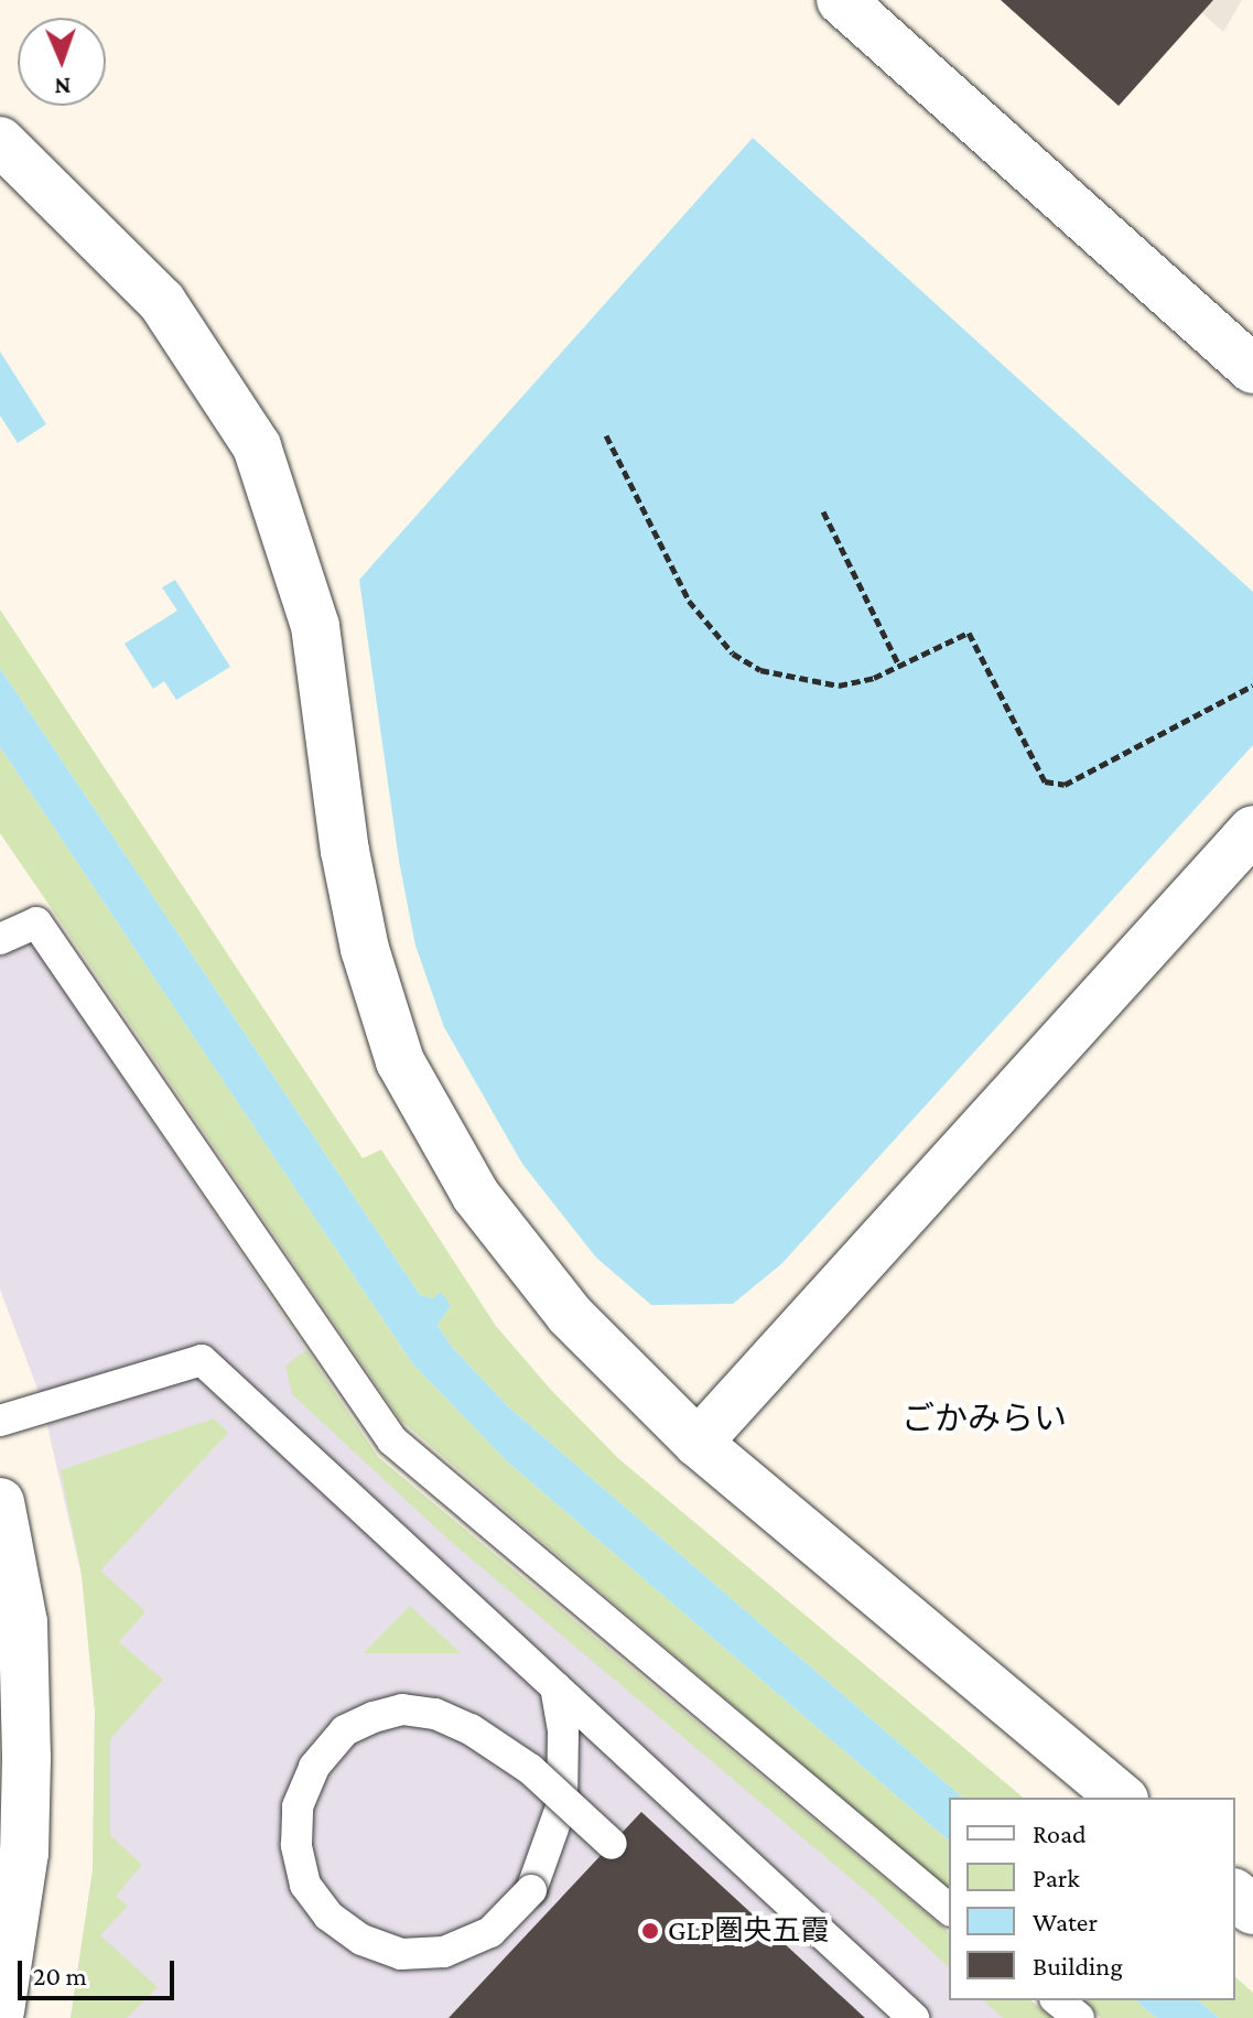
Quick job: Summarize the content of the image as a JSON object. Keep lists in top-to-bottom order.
{
  "districts": ["ごかみらい"],
  "places": ["GLP圏央五霞"],
  "legend": [
    "Road",
    "Park",
    "Water",
    "Building"
  ],
  "scale_bar": "20 m",
  "north": "bottom"
}
